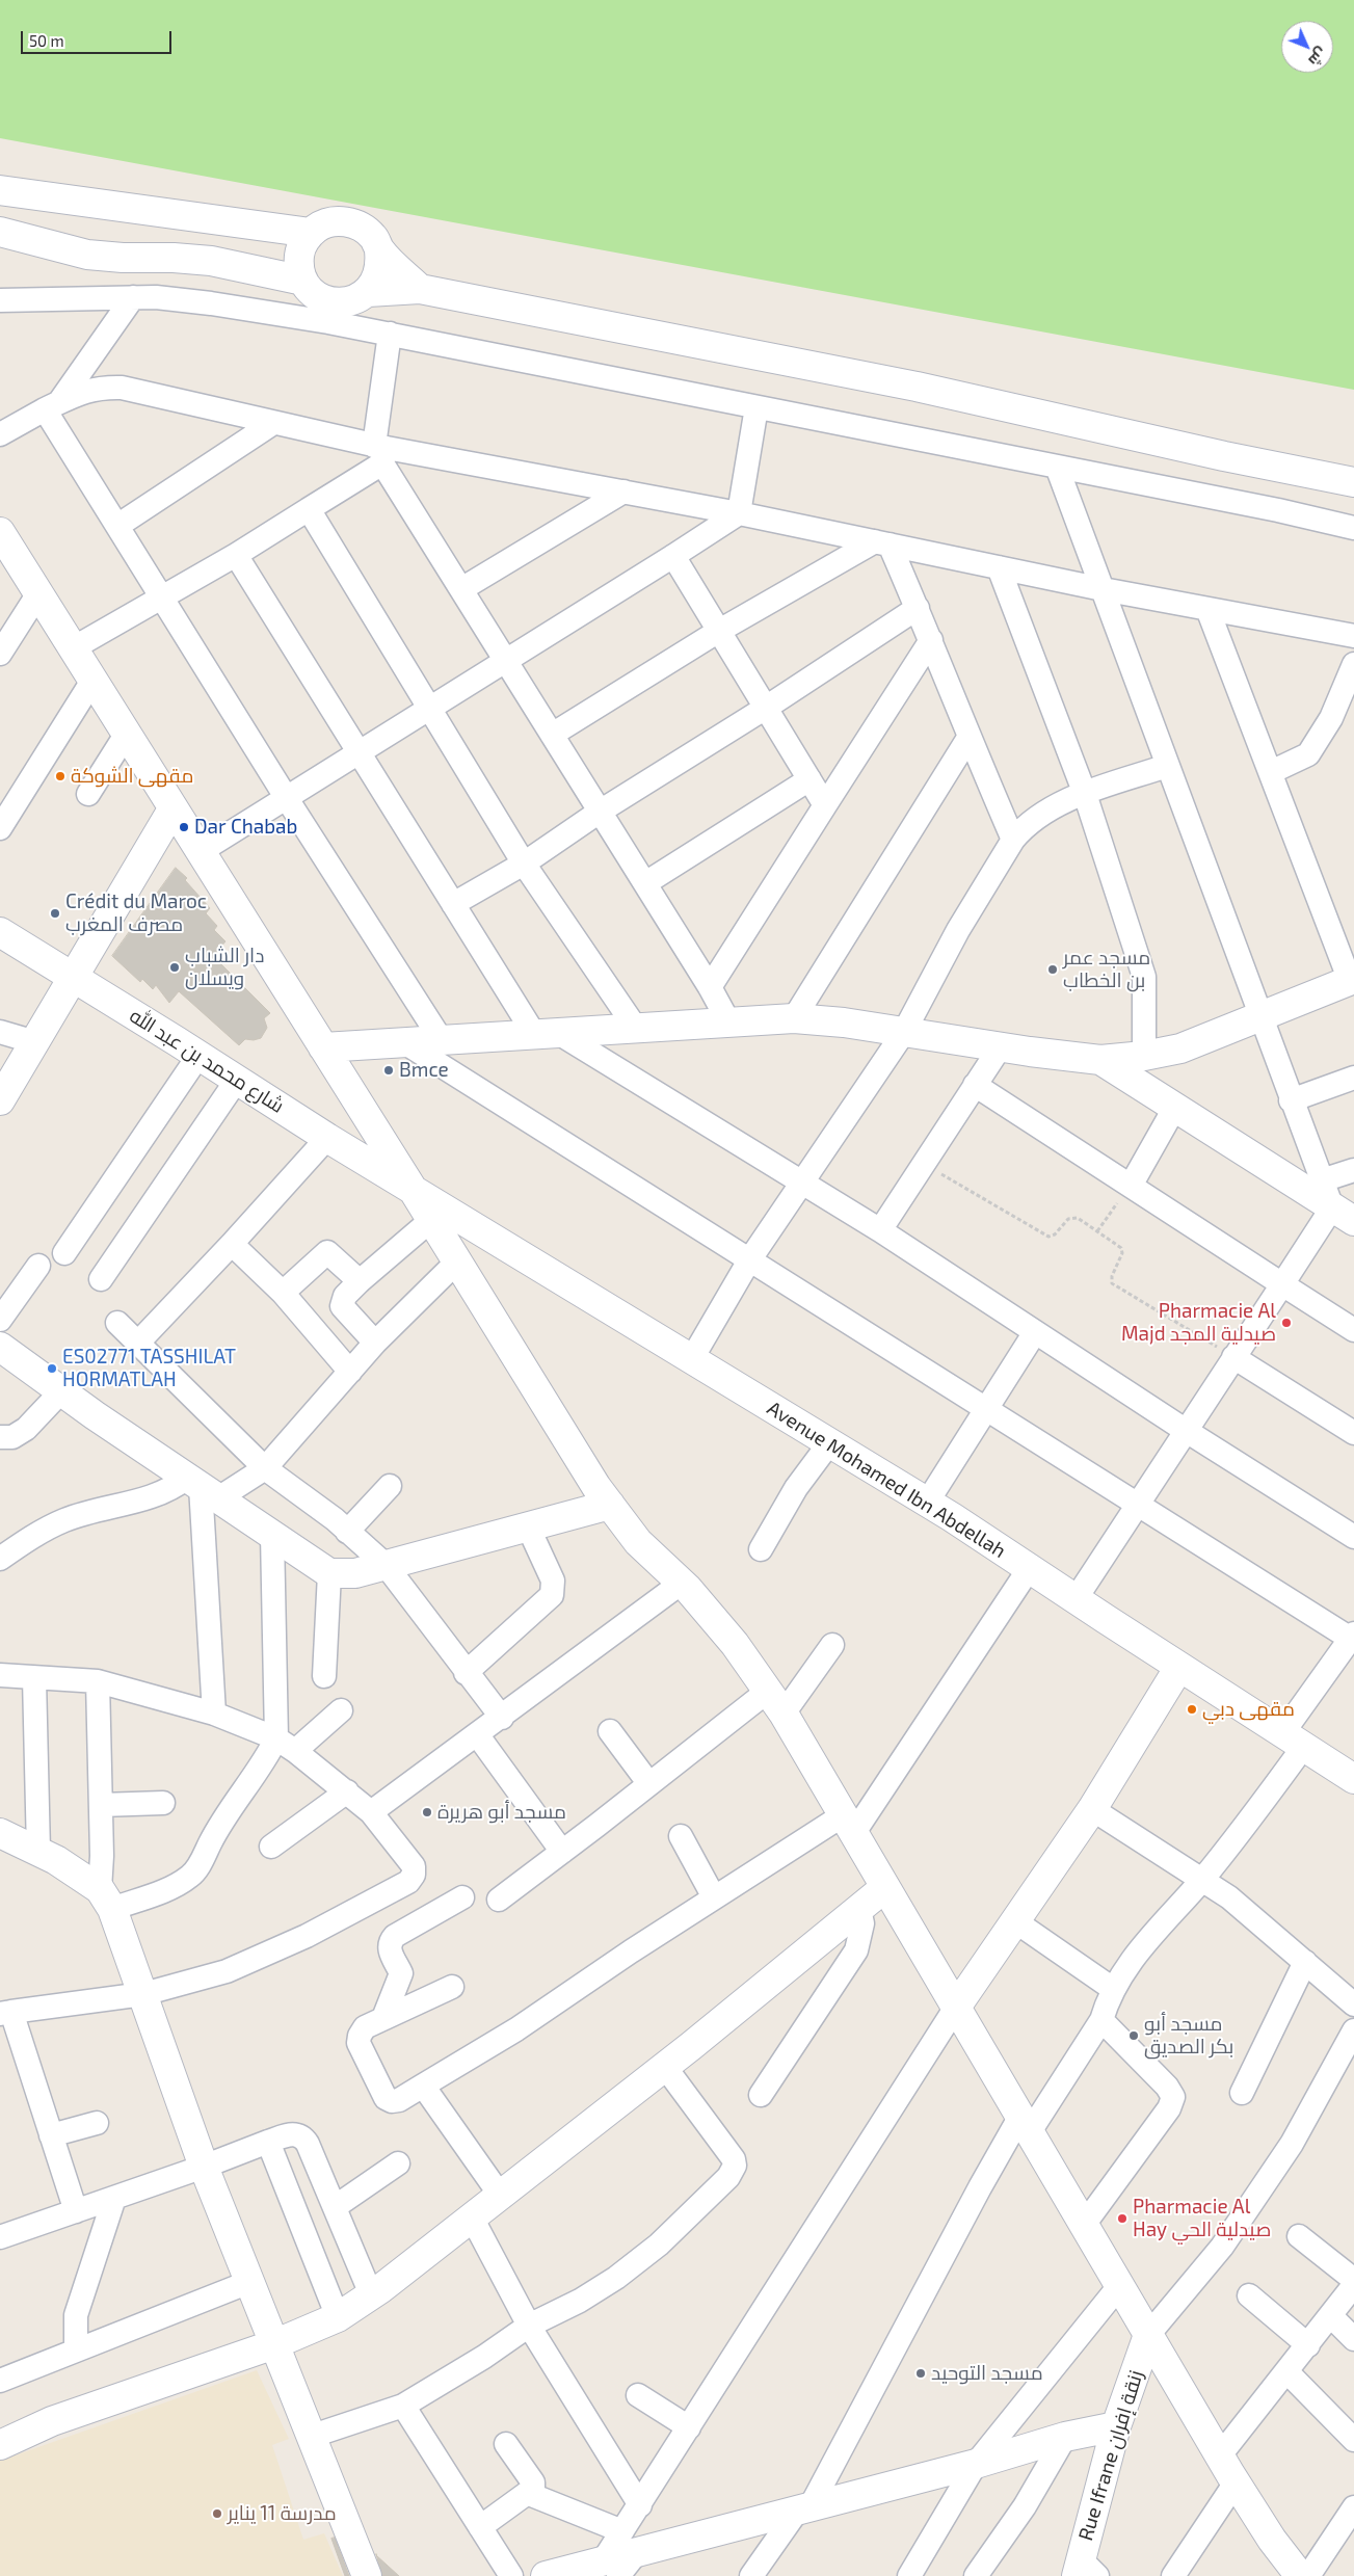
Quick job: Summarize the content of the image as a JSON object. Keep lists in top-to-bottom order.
{
  "streets": {
    "street": ["شارع محمد بن عبد الله", "Avenue Mohamed Ibn Abdellah", "Rue Ifrane زنقة إفران"]
  },
  "crossings": [
    ["شارع محمد بن عبد الله", "Avenue Mohamed Ibn Abdellah"]
  ],
  "places": [
    "مقهى الشوكة",
    "Dar Chabab",
    "Crédit du Maroc مصرف المغرب",
    "دار الشباب ويسلان",
    "مسجد عمر بن الخطاب",
    "Bmce",
    "Pharmacie Al Majd صيدلية المجد",
    "ES02771 TASSHILAT HORMATLAH",
    "مقهى دبي",
    "مسجد أبو هريرة",
    "مسجد أبو بكر الصديق",
    "Pharmacie Al Hay صيدلية الحي",
    "مسجد التوحيد",
    "مدرسة 11 يناير"
  ],
  "scale_bar": "50 m",
  "north": "bottom right"
}
